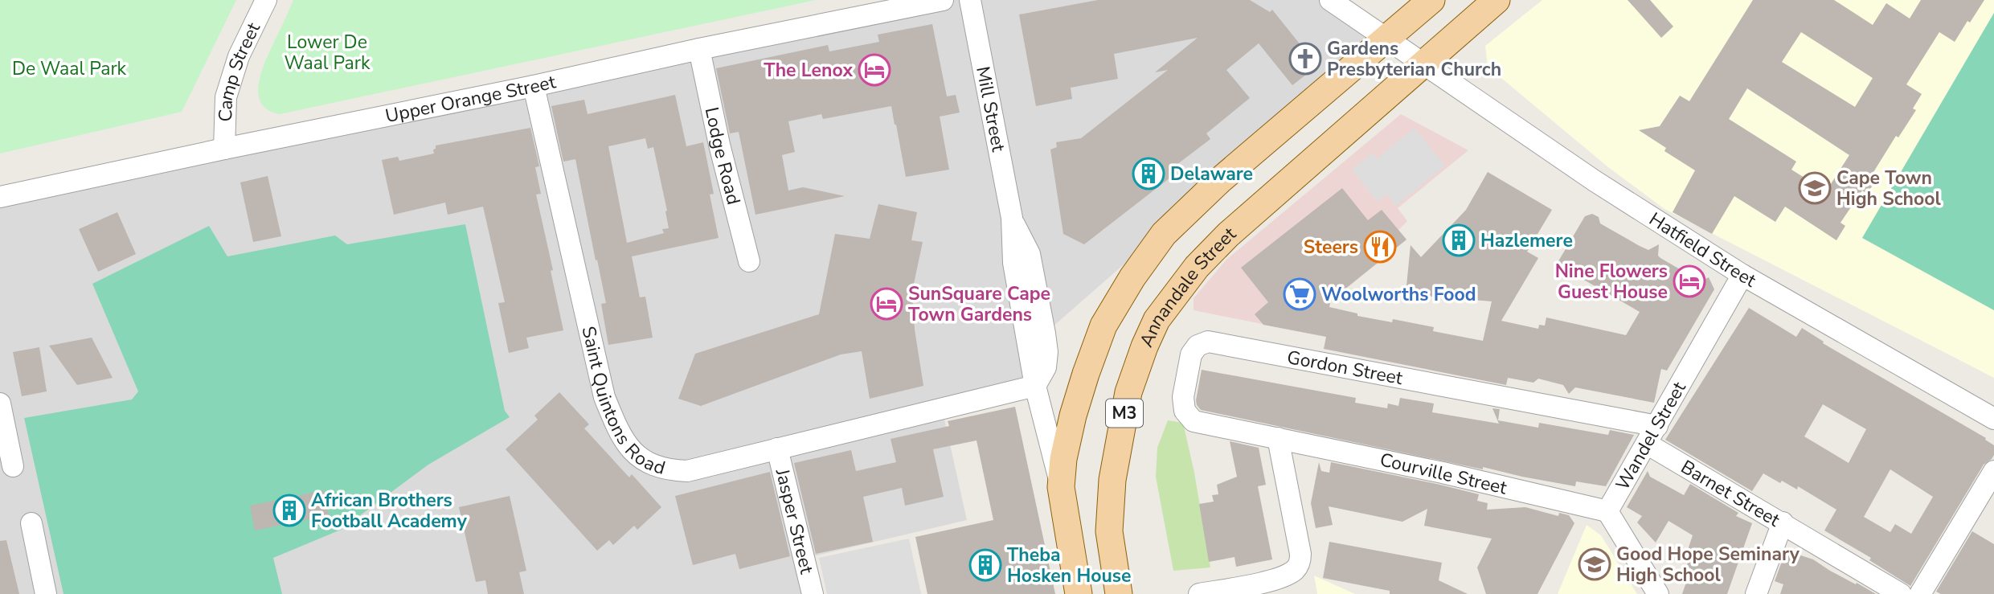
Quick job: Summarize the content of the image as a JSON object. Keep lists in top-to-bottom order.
{
  "streets": {
    "main road": ["Annandale Street", "M3"],
    "street": [
      "Camp Street",
      "Upper Orange Street",
      "Mill Street",
      "Lodge Road",
      "Hatfield Street",
      "Gordon Street",
      "Saint Quintons Road",
      "Wandel Street",
      "Courville Street",
      "Barnet Street",
      "Jasper Street"
    ]
  },
  "crossings": [
    ["Camp Street", "Upper Orange Street"],
    ["Upper Orange Street", "Lodge Road"],
    ["Upper Orange Street", "Saint Quintons Road"],
    ["Mill Street", "Saint Quintons Road"],
    ["Hatfield Street", "Annandale Street"],
    ["Hatfield Street", "M3"],
    ["Hatfield Street", "Wandel Street"],
    ["Annandale Street", "M3"],
    ["Gordon Street", "Wandel Street"],
    ["Gordon Street", "Courville Street"],
    ["Gordon Street", "Barnet Street"],
    ["Saint Quintons Road", "Jasper Street"],
    ["Wandel Street", "Courville Street"],
    ["Wandel Street", "Barnet Street"]
  ],
  "parks": ["Lower De Waal Park", "De Waal Park"],
  "places": {
    "church": ["Gardens Presbyterian Church"],
    "hotel": ["The Lenox", "Nine Flowers Guest House", "SunSquare Cape Town Gardens"],
    "building": [
      "Delaware",
      "Hazlemere",
      "African Brothers Football Academy",
      "Theba Hosken House"
    ],
    "school or university": ["Cape Town High School", "Good Hope Seminary High School"],
    "restaurant": ["Steers"],
    "supermarket": ["Woolworths Food"]
  }
}
